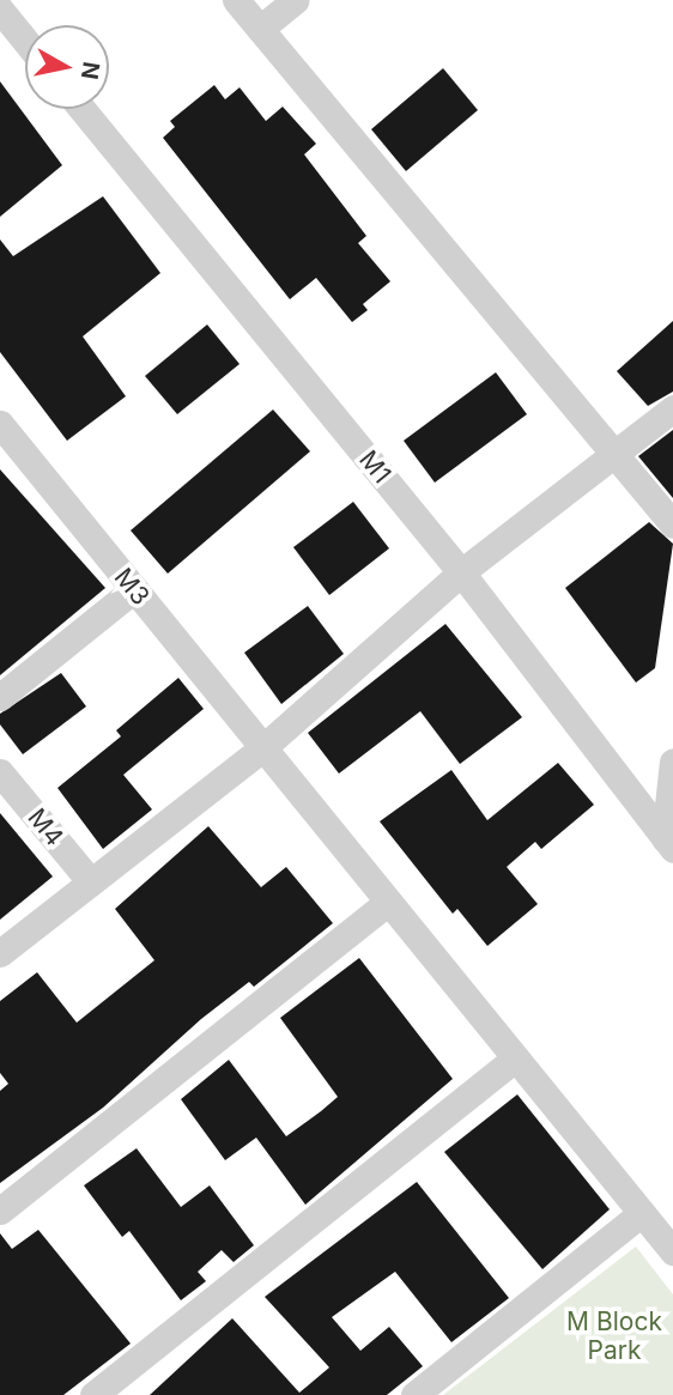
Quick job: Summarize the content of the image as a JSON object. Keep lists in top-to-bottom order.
{
  "streets": {
    "street": ["M1", "M3", "M4"]
  },
  "parks": ["M Block Park"],
  "north": "right"
}
